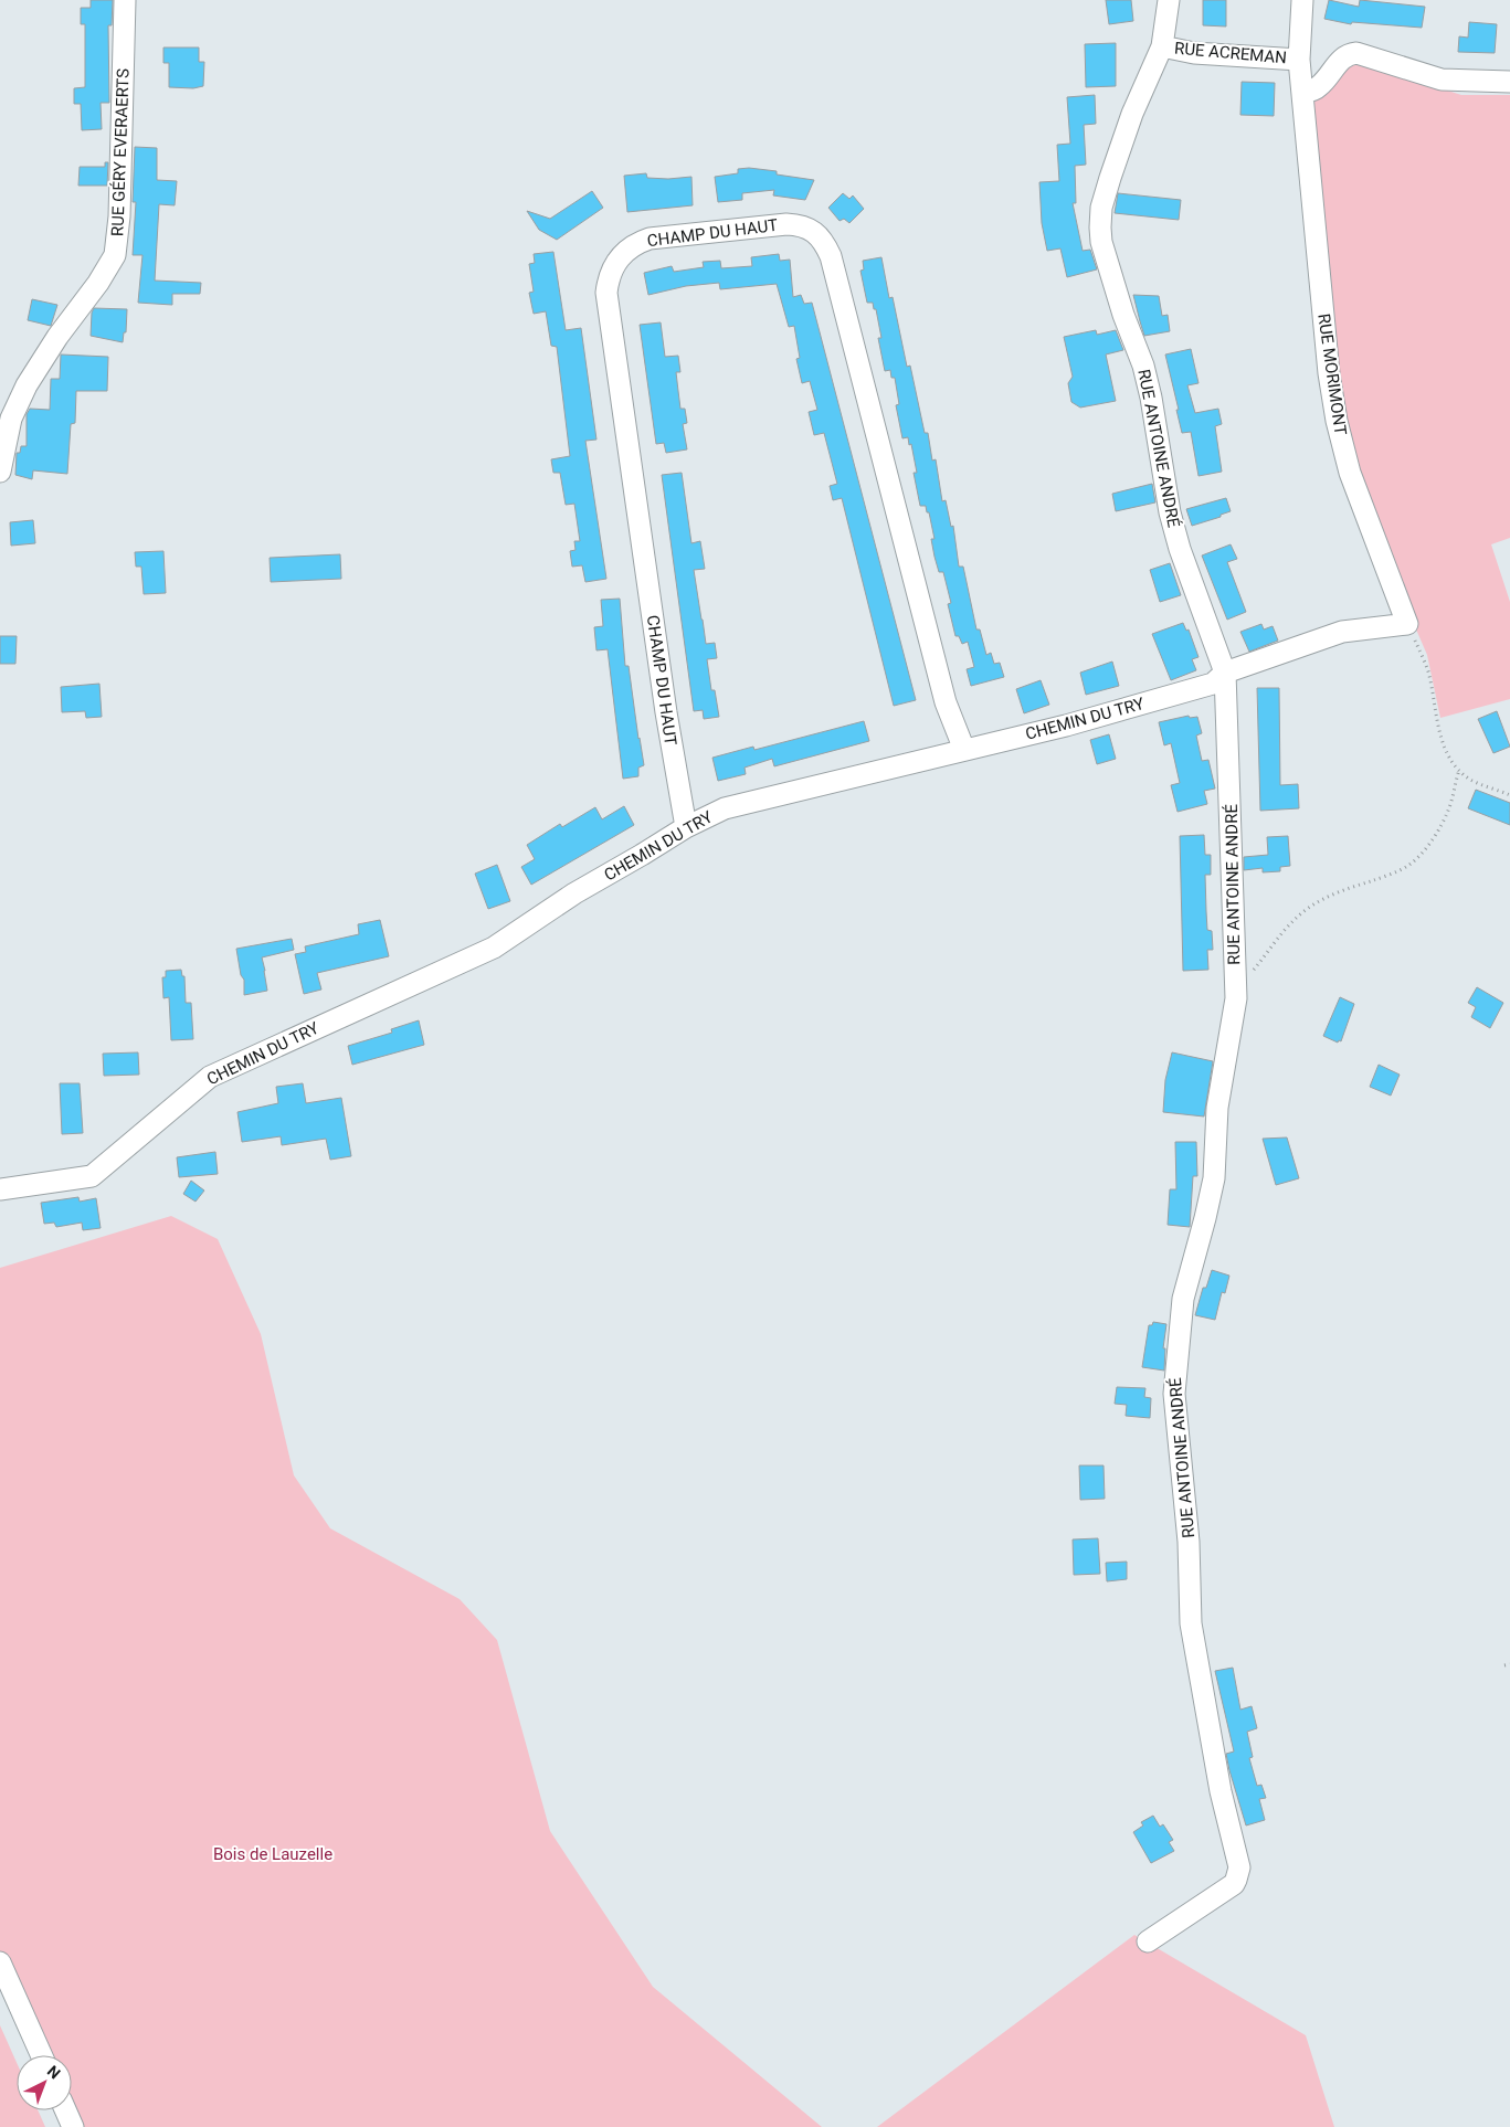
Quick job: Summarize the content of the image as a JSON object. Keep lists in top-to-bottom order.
{
  "streets": {
    "street": [
      "RUE ACREMAN",
      "RUE GÉRY EVERAERTS",
      "CHAMP DU HAUT",
      "RUE MORIMONT",
      "RUE ANTOINE ANDRÉ",
      "CHEMIN DU TRY"
    ]
  },
  "crossings": [
    ["RUE ACREMAN", "RUE MORIMONT"],
    ["RUE ACREMAN", "RUE ANTOINE ANDRÉ"],
    ["CHAMP DU HAUT", "CHEMIN DU TRY"],
    ["RUE MORIMONT", "CHEMIN DU TRY"],
    ["RUE ANTOINE ANDRÉ", "CHEMIN DU TRY"]
  ],
  "parks": ["Bois de Lauzelle"],
  "north": "top right"
}
